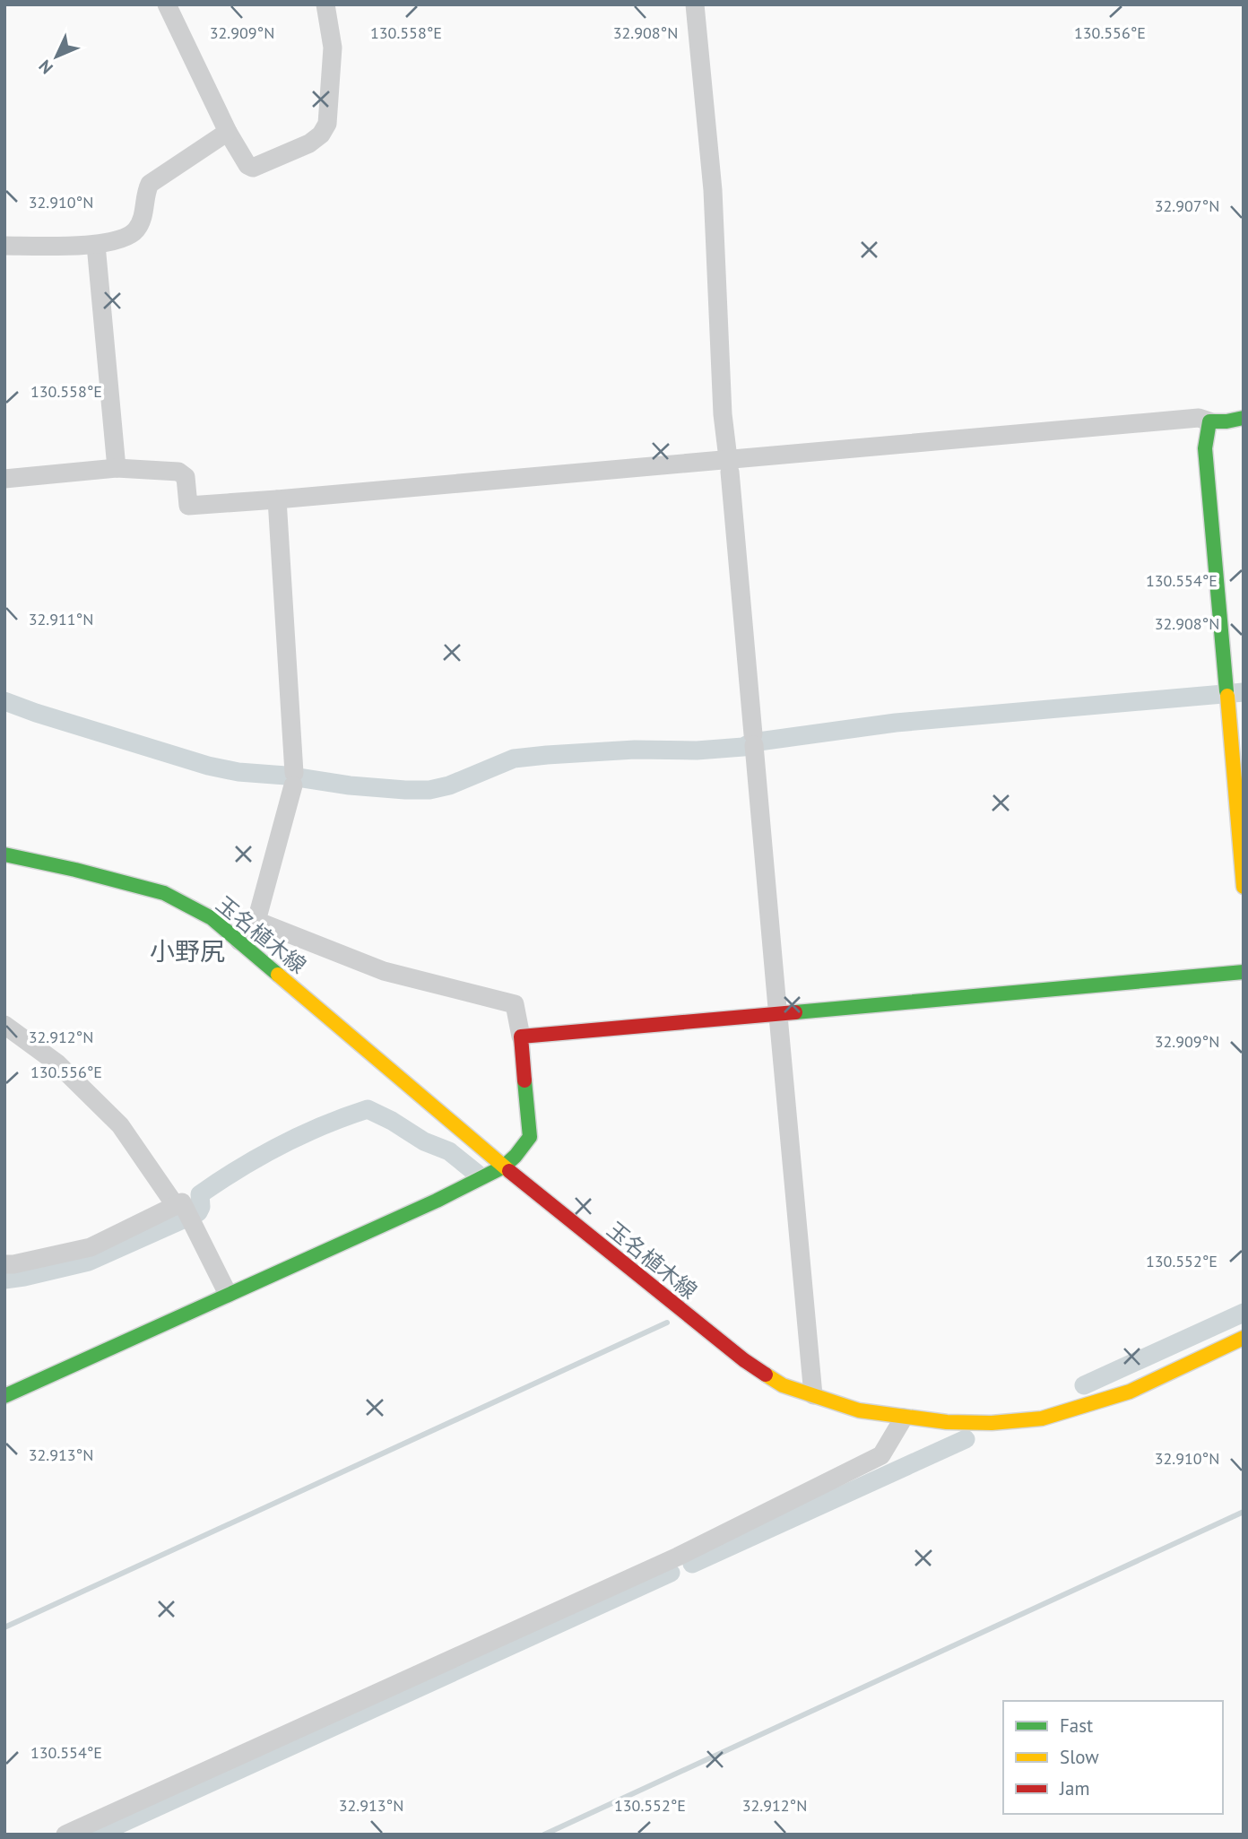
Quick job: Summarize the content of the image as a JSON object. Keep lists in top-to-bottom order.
{
  "streets": {
    "street": ["玉名植木線"]
  },
  "districts": ["小野尻"],
  "legend": ["Fast", "Slow", "Jam"],
  "north": "bottom left",
  "coordinates": [
    "130.558°E",
    "130.556°E",
    "32.909°N",
    "32.908°N",
    "32.910°N",
    "32.907°N",
    "130.554°E",
    "32.911°N",
    "32.912°N",
    "130.552°E",
    "32.913°N"
  ]
}
